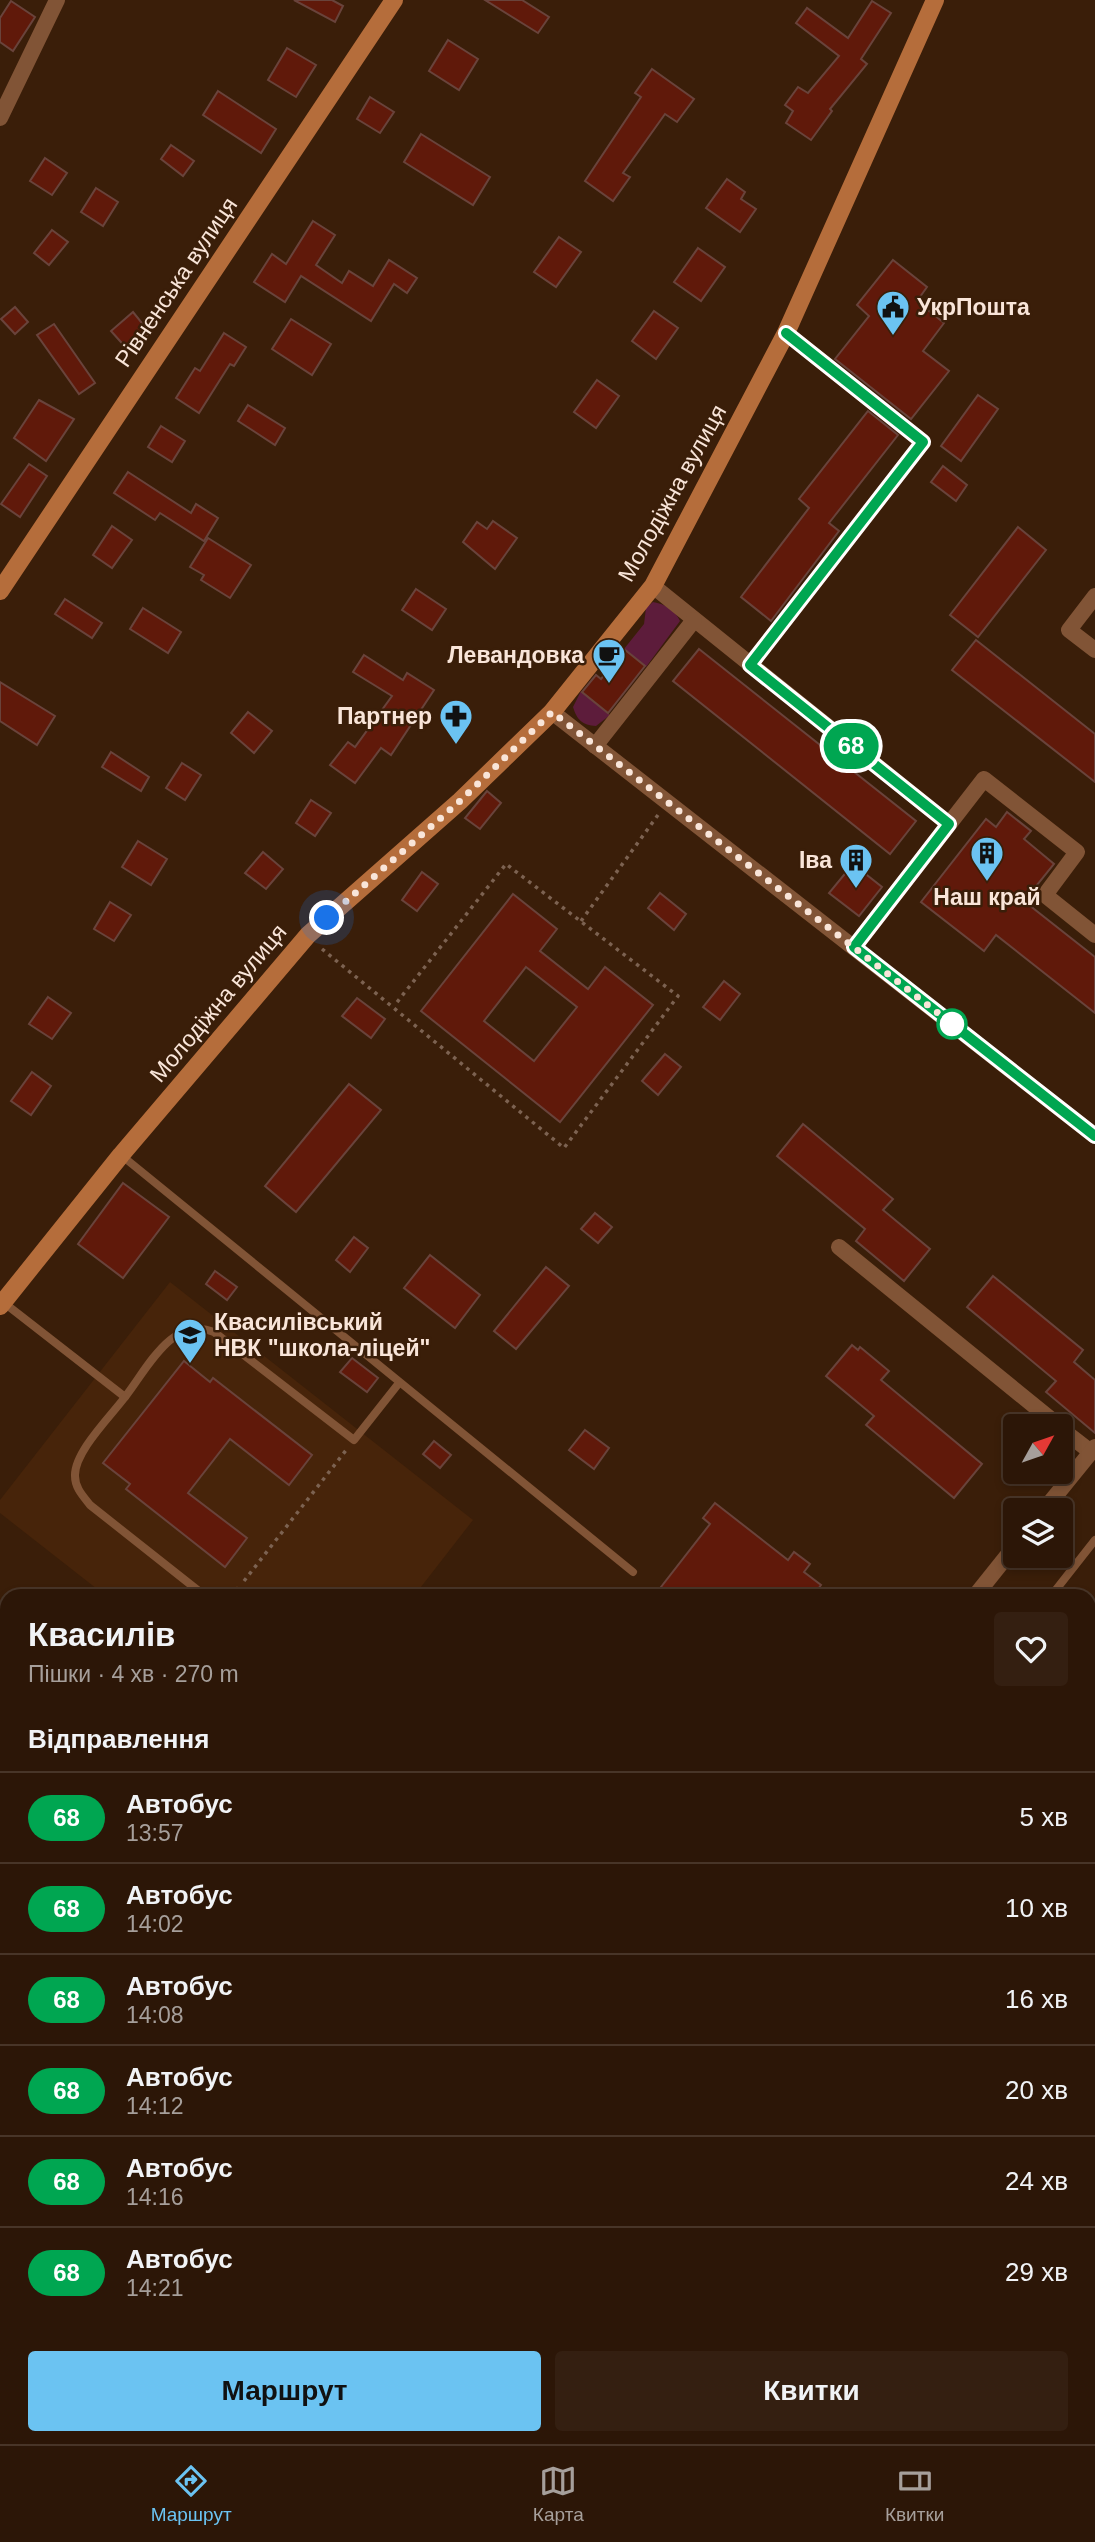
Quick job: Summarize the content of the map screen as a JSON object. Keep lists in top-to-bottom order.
{
  "streets": {
    "street": ["Рівненська вулиця", "Молодіжна вулиця"]
  },
  "places": {
    "public building": ["УкрПошта"],
    "cafe": ["Левандовка"],
    "pharmacy": ["Партнер"],
    "building": ["Наш край", "Іва"],
    "school or university": ["Квасилівський НВК \"школа-ліцей\""]
  },
  "lines": ["bus line 68"],
  "north": "top right",
  "page": {
    "on_map": "68",
    "heading": [
      ["Квасилів", "Пішки · 4 хв · 270 m"],
      "Відправлення"
    ],
    "list": [
      {
        "mark": "68",
        "name": "Автобус",
        "note": "13:57",
        "value": "5 хв"
      },
      {
        "mark": "68",
        "name": "Автобус",
        "note": "14:02",
        "value": "10 хв"
      },
      {
        "mark": "68",
        "name": "Автобус",
        "note": "14:08",
        "value": "16 хв"
      },
      {
        "mark": "68",
        "name": "Автобус",
        "note": "14:12",
        "value": "20 хв"
      },
      {
        "mark": "68",
        "name": "Автобус",
        "note": "14:16",
        "value": "24 хв"
      },
      {
        "mark": "68",
        "name": "Автобус",
        "note": "14:21",
        "value": "29 хв"
      }
    ],
    "buttons": ["Маршрут", "Квитки"],
    "tabs": ["Маршрут", "Карта", "Квитки"]
  }
}
